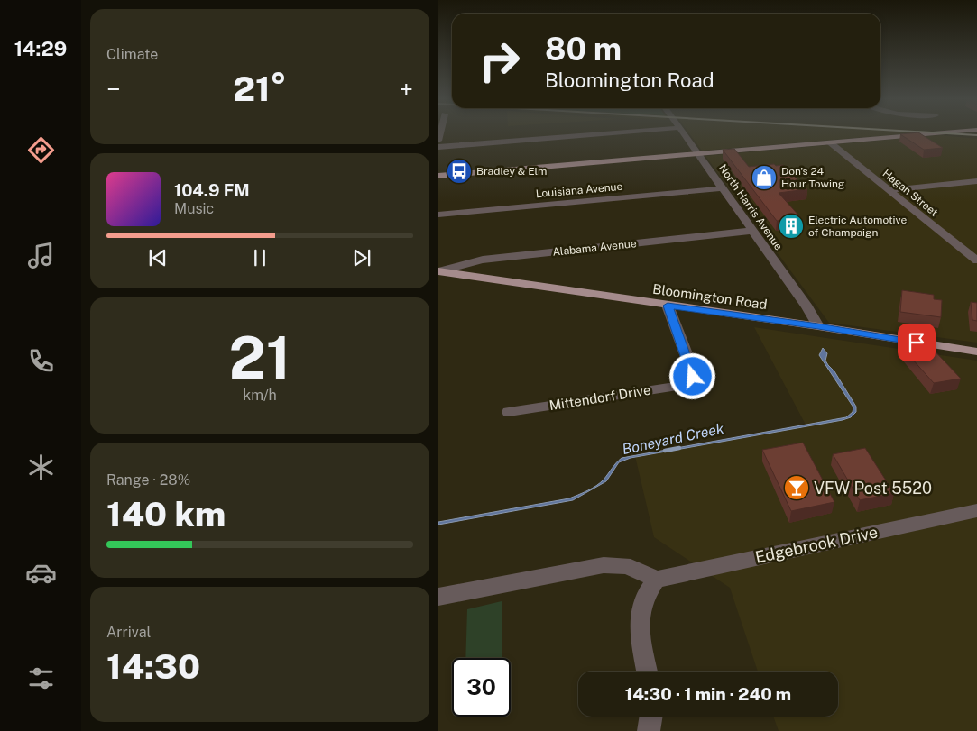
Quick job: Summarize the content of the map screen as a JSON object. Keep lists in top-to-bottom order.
{
  "streets": {
    "main road": ["Bloomington Road"],
    "street": [
      "Louisiana Avenue",
      "Hagan Street",
      "North Harris Avenue",
      "Alabama Avenue",
      "Mittendorf Drive",
      "Edgebrook Drive"
    ]
  },
  "crossings": [
    ["Louisiana Avenue", "North Harris Avenue"],
    ["North Harris Avenue", "Alabama Avenue"],
    ["North Harris Avenue", "Bloomington Road"],
    ["Alabama Avenue", "Bloomington Road"],
    ["Bloomington Road", "Mittendorf Drive"]
  ],
  "water": ["Boneyard Creek"],
  "places": {
    "bus stop": ["Bradley & Elm"],
    "shop": ["Don's 24 Hour Towing"],
    "building": ["Electric Automotive of Champaign"],
    "bar": ["VFW Post 5520"]
  },
  "page": {
    "tabs": "14:29",
    "tile": [
      "Climate",
      ["21", "km/h"],
      ["Range · 28%", "140 km"],
      ["Arrival", "14:30"]
    ],
    "turn": ["80 m", "Bloomington Road"],
    "heat": ["−", "21°", "+"],
    "song": ["104.9 FM", "Music"],
    "limit": "30",
    "trip": "14:30 · 1 min · 240 m"
  }
}
